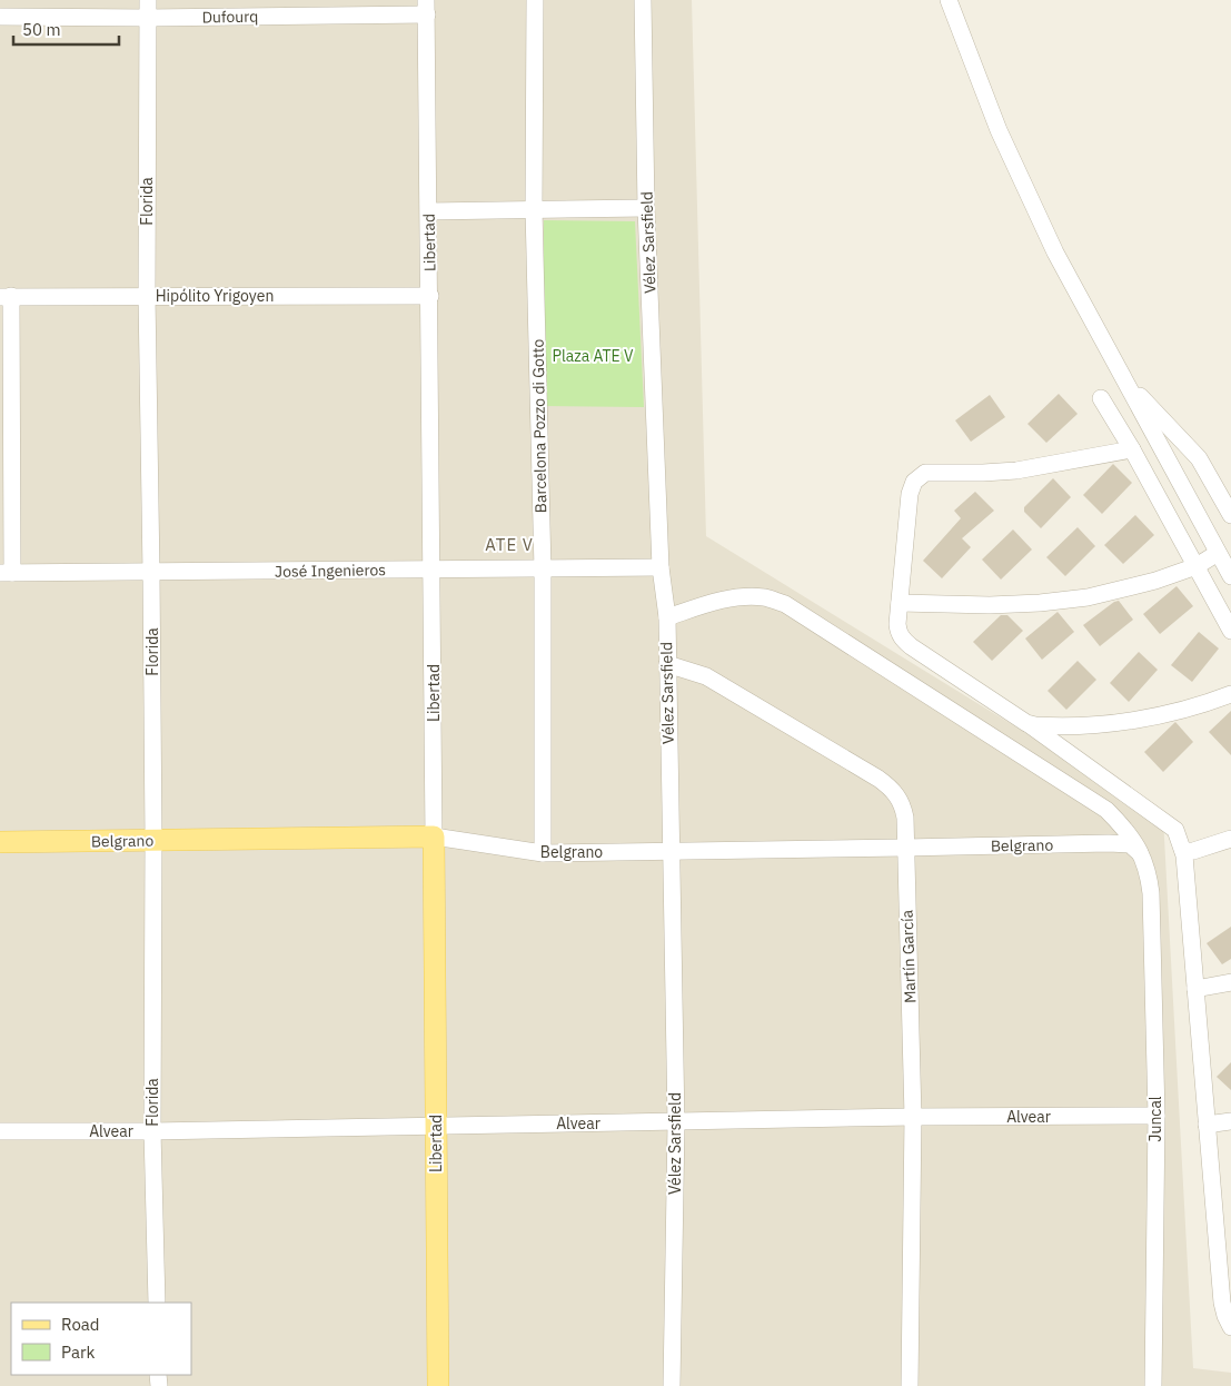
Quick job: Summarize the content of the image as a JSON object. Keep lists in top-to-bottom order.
{
  "streets": {
    "main road": ["Libertad", "Belgrano"],
    "street": [
      "Dufourq",
      "Florida",
      "Vélez Sarsfield",
      "Hipólito Yrigoyen",
      "Barcelona Pozzo di Gotto",
      "José Ingenieros",
      "Martín García",
      "Alvear",
      "Juncal"
    ]
  },
  "crossings": [
    ["Dufourq", "Florida"],
    ["Dufourq", "Libertad"],
    ["Florida", "Hipólito Yrigoyen"],
    ["Florida", "José Ingenieros"],
    ["Florida", "Belgrano"],
    ["Florida", "Alvear"],
    ["Libertad", "Hipólito Yrigoyen"],
    ["Libertad", "José Ingenieros"],
    ["Libertad", "Belgrano"],
    ["Libertad", "Alvear"],
    ["Vélez Sarsfield", "José Ingenieros"],
    ["Vélez Sarsfield", "Belgrano"],
    ["Vélez Sarsfield", "Martín García"],
    ["Vélez Sarsfield", "Alvear"],
    ["Vélez Sarsfield", "Juncal"],
    ["Barcelona Pozzo di Gotto", "José Ingenieros"],
    ["Barcelona Pozzo di Gotto", "Belgrano"],
    ["Belgrano", "Martín García"],
    ["Belgrano", "Juncal"],
    ["Martín García", "Alvear"],
    ["Alvear", "Juncal"]
  ],
  "districts": ["ATE V"],
  "parks": ["Plaza ATE V"],
  "legend": ["Road", "Park"],
  "scale_bar": "50 m"
}
